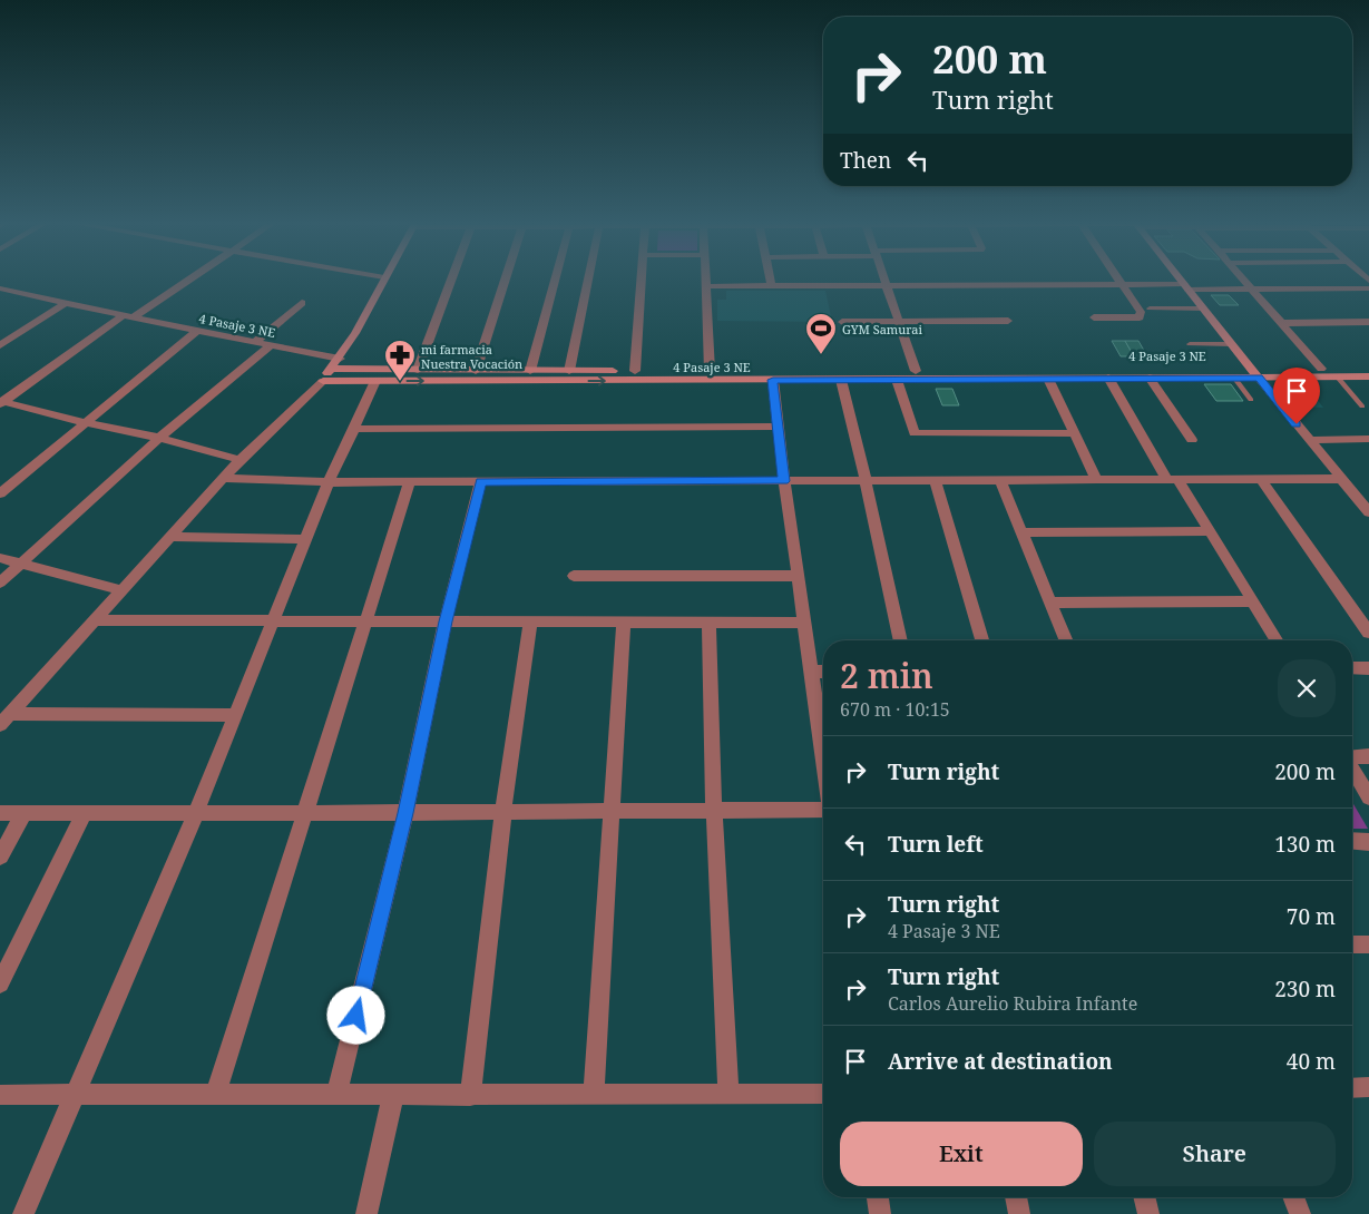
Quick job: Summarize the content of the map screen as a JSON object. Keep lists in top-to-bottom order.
{
  "streets": {
    "street": ["4 Pasaje 3 NE"]
  },
  "places": {
    "sports": ["GYM Samurai"],
    "pharmacy": ["mi farmacia Nuestra Vocación"]
  },
  "page": {
    "turn": ["200 m", "Turn right"],
    "then": "Then",
    "heading": ["2 min", "670 m · 10:15"],
    "list": [
      {
        "name": "Turn right",
        "value": "200 m"
      },
      {
        "name": "Turn left",
        "value": "130 m"
      },
      {
        "name": "Turn right",
        "note": "4 Pasaje 3 NE",
        "value": "70 m"
      },
      {
        "name": "Turn right",
        "note": "Carlos Aurelio Rubira Infante",
        "value": "230 m"
      },
      {
        "name": "Arrive at destination",
        "value": "40 m"
      }
    ],
    "buttons": ["Exit", "Share"]
  }
}
